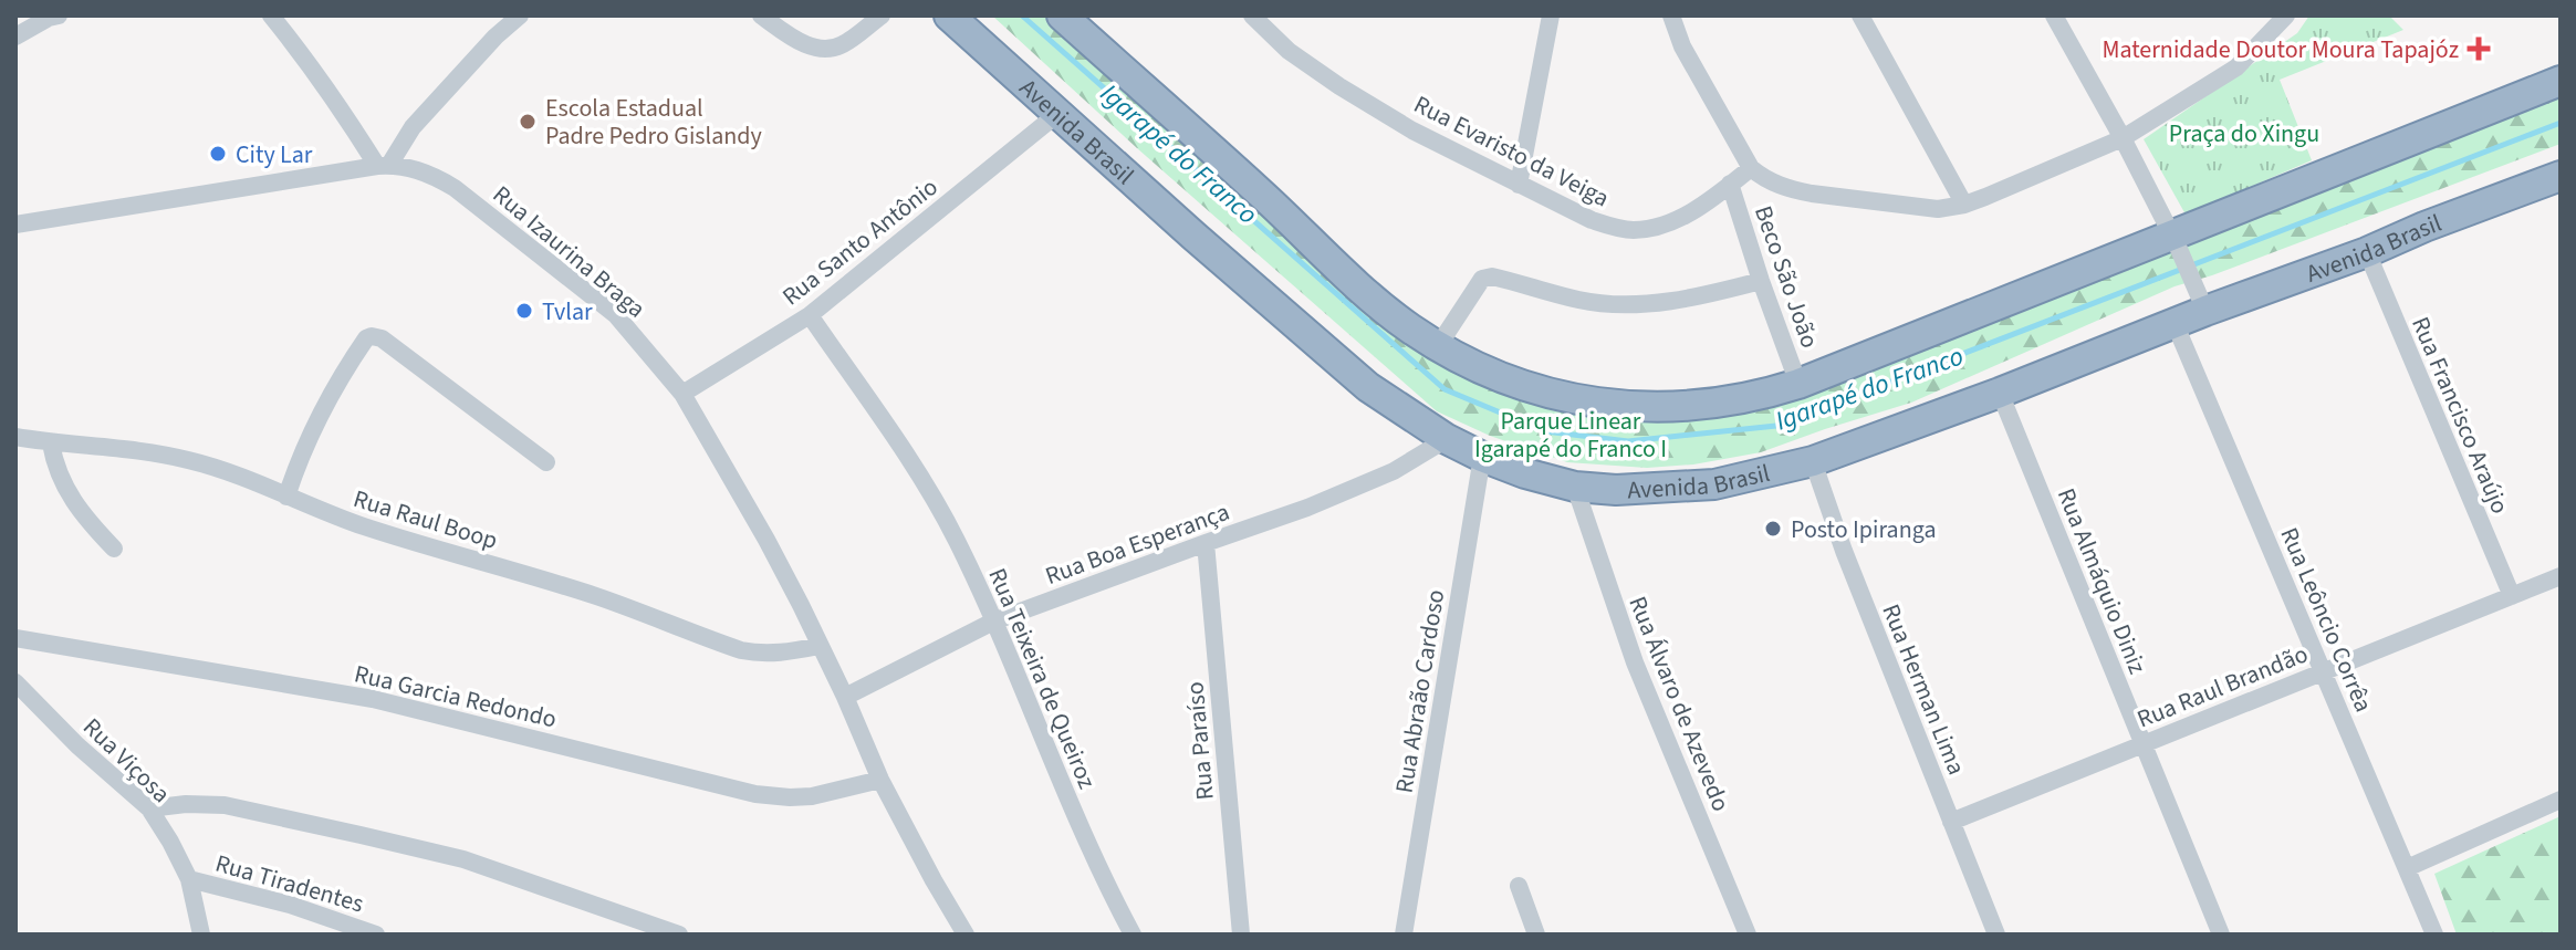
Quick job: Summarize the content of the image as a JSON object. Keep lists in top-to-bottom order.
{
  "streets": {
    "highway": ["Avenida Brasil"],
    "street": [
      "Rua Evaristo da Veiga",
      "Rua Santo Antônio",
      "Rua Izaurina Braga",
      "Beco São João",
      "Rua Francisco Araújo",
      "Rua Raul Boop",
      "Rua Boa Esperança",
      "Rua Almáquio Diniz",
      "Rua Leôncio Corrêa",
      "Rua Teixeira de Queiroz",
      "Rua Raul Brandão",
      "Rua Herman Lima",
      "Rua Abraão Cardoso",
      "Rua Garcia Redondo",
      "Rua Álvaro de Azevedo",
      "Rua Paraíso",
      "Rua Viçosa",
      "Rua Tiradentes"
    ]
  },
  "crossings": [
    ["Avenida Brasil", "Rua Santo Antônio"],
    ["Avenida Brasil", "Rua Francisco Araújo"],
    ["Avenida Brasil", "Rua Boa Esperança"],
    ["Avenida Brasil", "Rua Almáquio Diniz"],
    ["Avenida Brasil", "Rua Leôncio Corrêa"],
    ["Avenida Brasil", "Rua Herman Lima"],
    ["Avenida Brasil", "Rua Abraão Cardoso"],
    ["Avenida Brasil", "Rua Álvaro de Azevedo"],
    ["Rua Evaristo da Veiga", "Beco São João"],
    ["Rua Santo Antônio", "Rua Izaurina Braga"],
    ["Rua Santo Antônio", "Rua Teixeira de Queiroz"],
    ["Rua Izaurina Braga", "Rua Raul Boop"],
    ["Rua Izaurina Braga", "Rua Boa Esperança"],
    ["Rua Izaurina Braga", "Rua Garcia Redondo"],
    ["Rua Francisco Araújo", "Rua Raul Brandão"],
    ["Rua Boa Esperança", "Rua Teixeira de Queiroz"],
    ["Rua Boa Esperança", "Rua Paraíso"],
    ["Rua Almáquio Diniz", "Rua Raul Brandão"],
    ["Rua Leôncio Corrêa", "Rua Raul Brandão"],
    ["Rua Raul Brandão", "Rua Herman Lima"],
    ["Rua Viçosa", "Rua Tiradentes"]
  ],
  "water": ["Igarapé do Franco"],
  "parks": ["Praça do Xingu", "Parque Linear Igarapé do Franco I"],
  "places": {
    "health": ["Maternidade Doutor Moura Tapajóz"],
    "other": [
      "Escola Estadual Padre Pedro Gislandy",
      "City Lar",
      "Tvlar",
      "Posto Ipiranga"
    ]
  }
}
